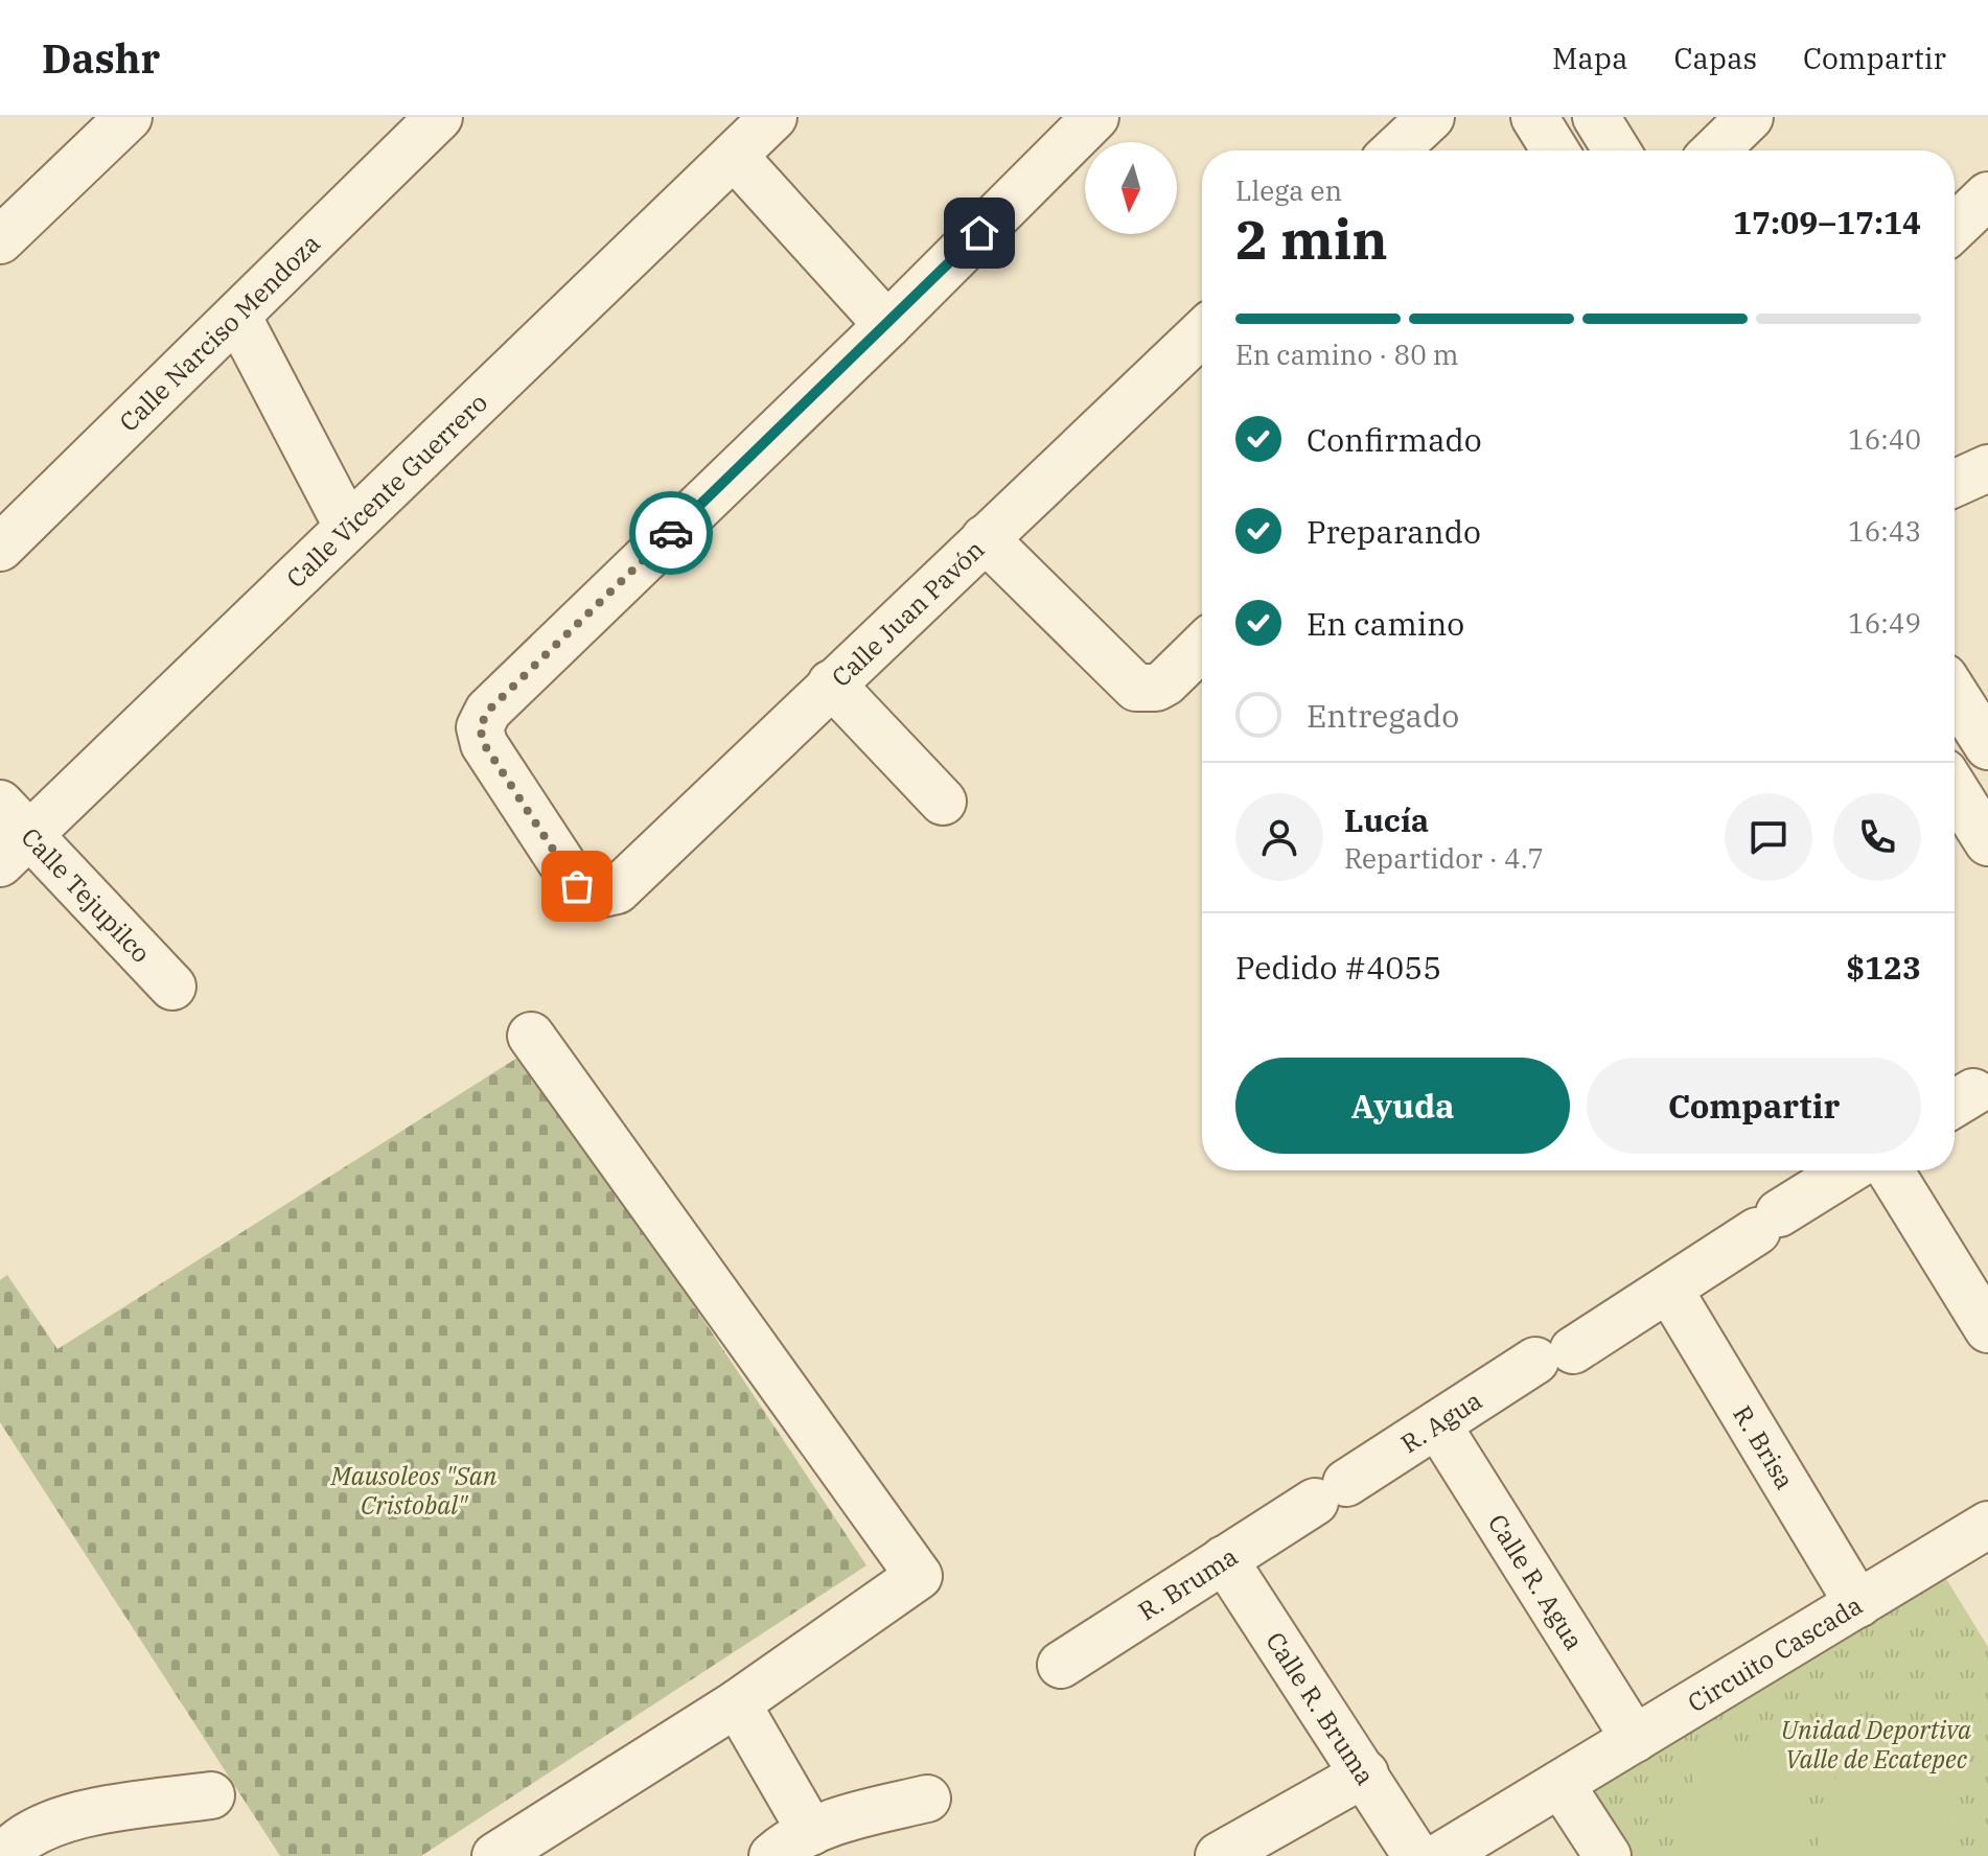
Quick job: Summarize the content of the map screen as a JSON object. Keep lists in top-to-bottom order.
{
  "streets": {
    "street": [
      "Calle Narciso Mendoza",
      "Calle Vicente Guerrero",
      "Calle Juan Pavón",
      "Calle Tejupilco",
      "R. Agua",
      "R. Brisa",
      "Calle R. Agua",
      "R. Bruma",
      "Circuito Cascada",
      "Calle R. Bruma"
    ]
  },
  "crossings": [
    ["Calle Vicente Guerrero", "Calle Tejupilco"],
    ["R. Agua", "R. Brisa"],
    ["R. Agua", "Calle R. Agua"],
    ["R. Agua", "R. Bruma"],
    ["R. Brisa", "Circuito Cascada"],
    ["Calle R. Agua", "Circuito Cascada"],
    ["R. Bruma", "Calle R. Bruma"]
  ],
  "parks": ["Mausoleos \"San Cristobal\"", "Unidad Deportiva Valle de Ecatepec"],
  "north": "bottom",
  "page": {
    "header": "Dashr",
    "nav": ["Mapa", "Capas", "Compartir"],
    "heading": ["2 min", "Llega en", "17:09–17:14"],
    "panel": [
      "Lucía",
      "Repartidor · 4.7",
      "Pedido #4055",
      "$123"
    ],
    "bar": "En camino · 80 m",
    "list": [
      ["Confirmado", "16:40"],
      ["Preparando", "16:43"],
      ["En camino", "16:49"],
      "Entregado"
    ],
    "buttons": ["Ayuda", "Compartir"]
  }
}
